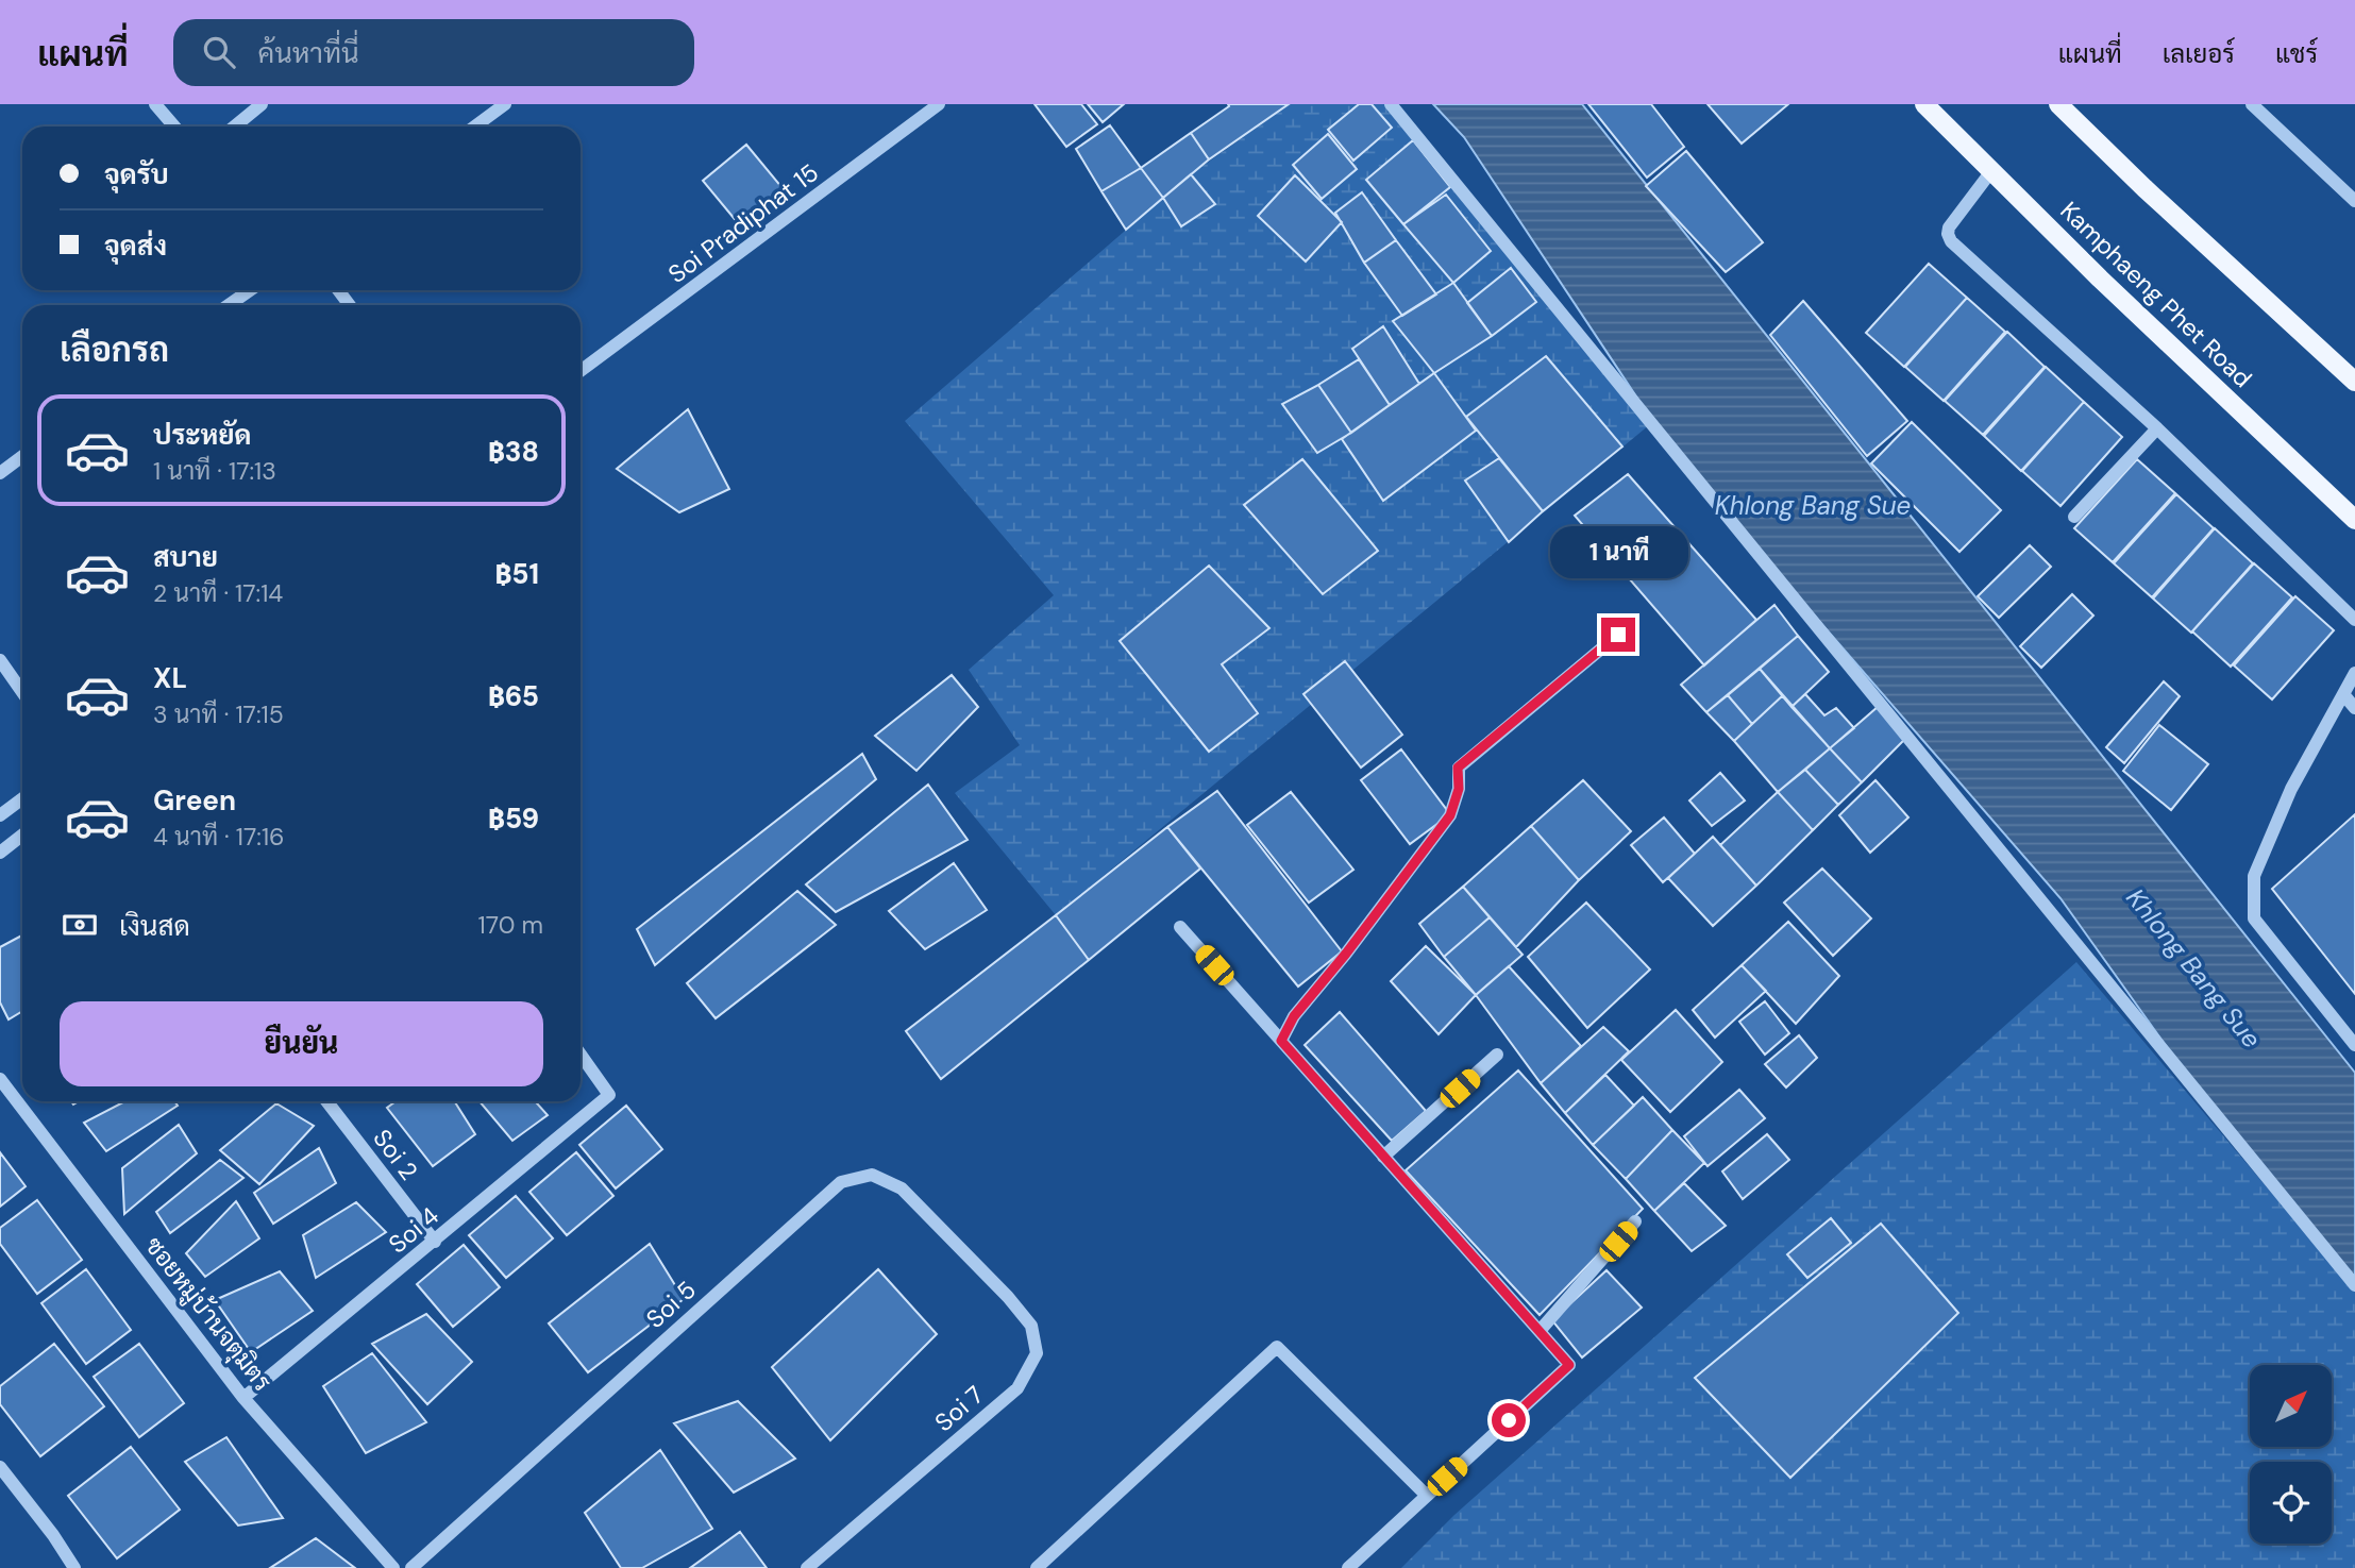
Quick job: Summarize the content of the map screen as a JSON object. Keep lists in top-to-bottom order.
{
  "streets": {
    "main road": ["Kamphaeng Phet Road"],
    "street": [
      "Soi Pradiphat 15",
      "Soi 2",
      "Soi 4",
      "Soi 5",
      "ซอยหมู่บ้านจตุมิตร",
      "Soi 7"
    ]
  },
  "crossings": [
    ["Soi 2", "Soi 4"],
    ["Soi 4", "ซอยหมู่บ้านจตุมิตร"],
    ["Soi 5", "Soi 7"]
  ],
  "water": ["Khlong Bang Sue"],
  "north": "top right",
  "page": {
    "header": "แผนที่",
    "search": "ค้นหาที่นี่",
    "nav": ["แผนที่", "เลเยอร์", "แชร์"],
    "banner": ["จุดรับ", "จุดส่ง"],
    "heading": "เลือกรถ",
    "list": [
      {
        "name": "ประหยัด",
        "note": "1 นาที · 17:13",
        "value": "฿38"
      },
      {
        "name": "สบาย",
        "note": "2 นาที · 17:14",
        "value": "฿51"
      },
      {
        "name": "XL",
        "note": "3 นาที · 17:15",
        "value": "฿65"
      },
      {
        "name": "Green",
        "note": "4 นาที · 17:16",
        "value": "฿59"
      }
    ],
    "bubble": "1 นาที",
    "pay": ["เงินสด", "170 m"],
    "buttons": "ยืนยัน"
  }
}
